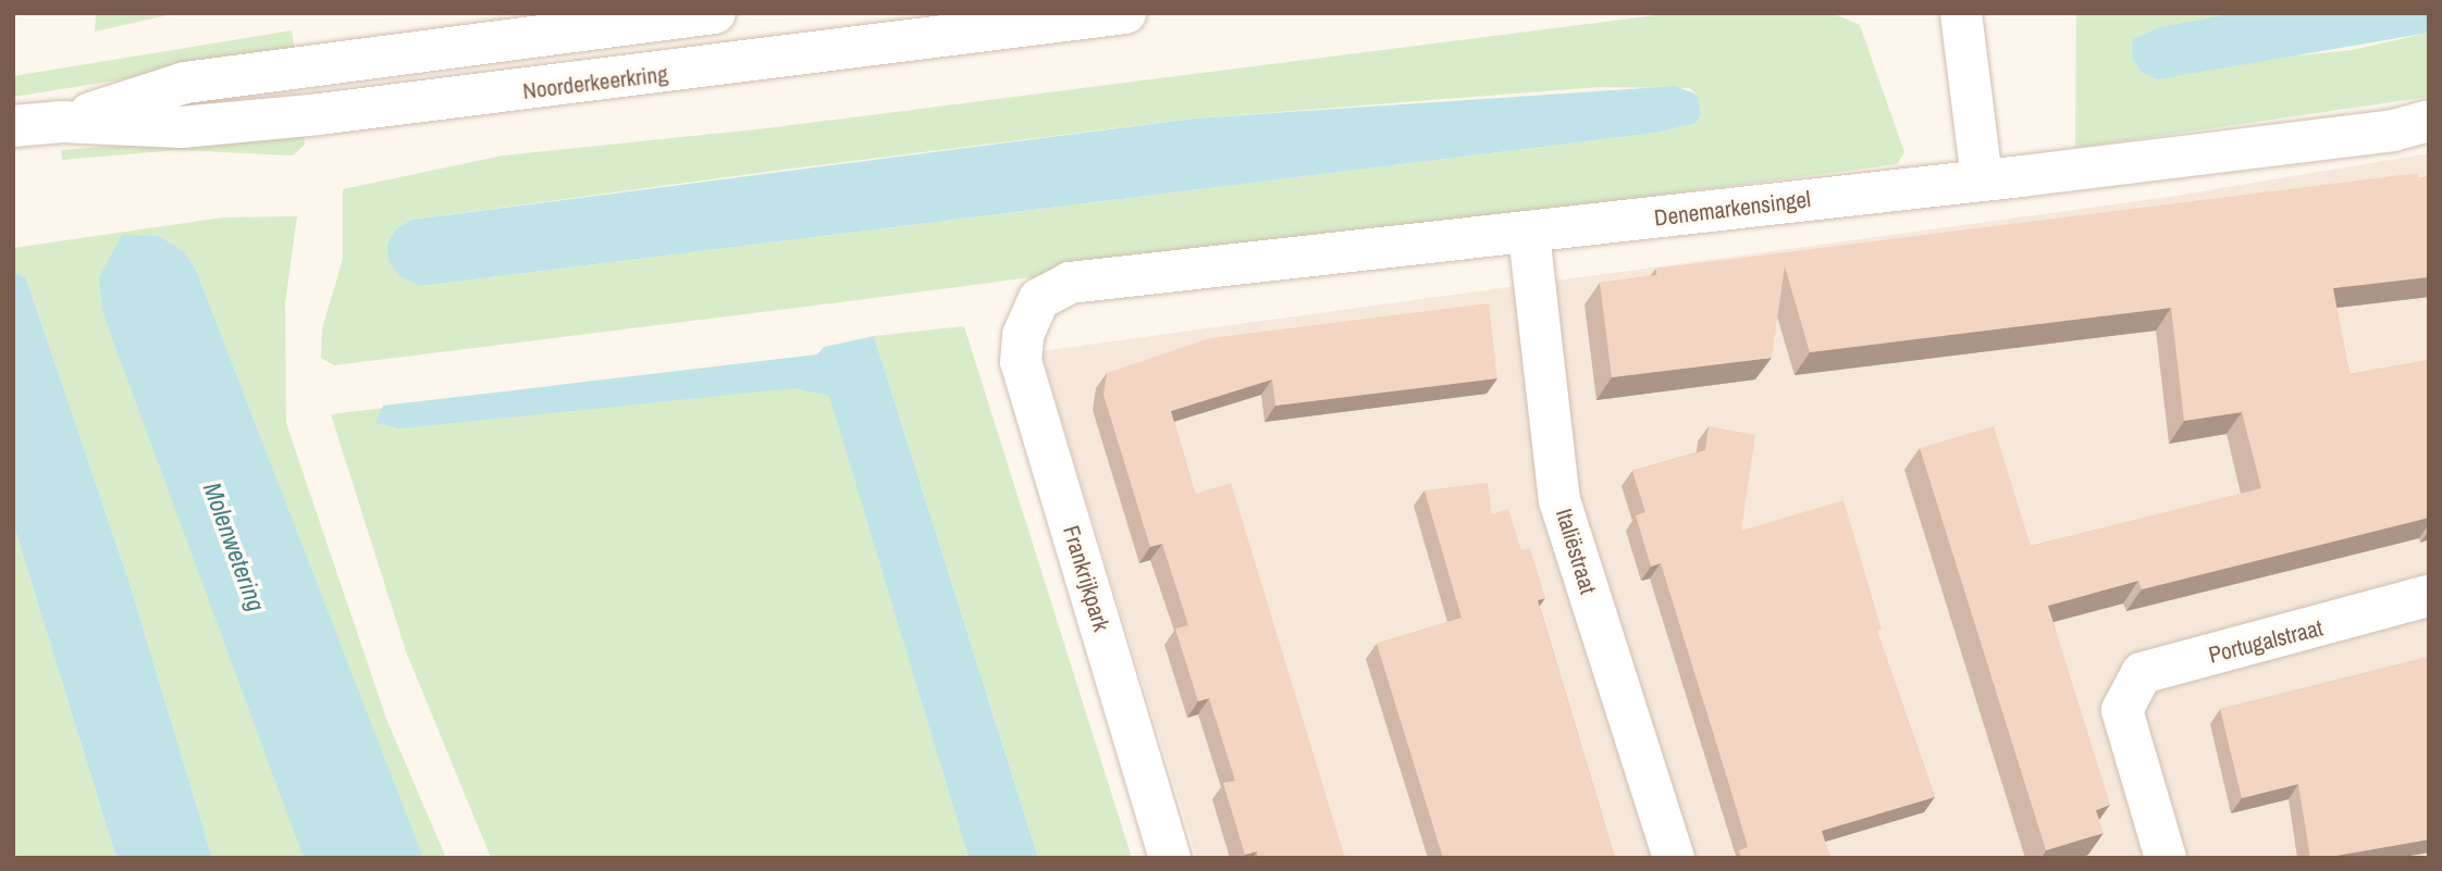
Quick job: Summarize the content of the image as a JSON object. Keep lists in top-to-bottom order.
{
  "streets": {
    "street": [
      "Noorderkeerkring",
      "Denemarkensingel",
      "Italiëstraat",
      "Frankrijkpark",
      "Portugalstraat"
    ]
  },
  "crossings": [
    ["Denemarkensingel", "Italiëstraat"],
    ["Denemarkensingel", "Frankrijkpark"]
  ],
  "water": ["Molenwetering"]
}
